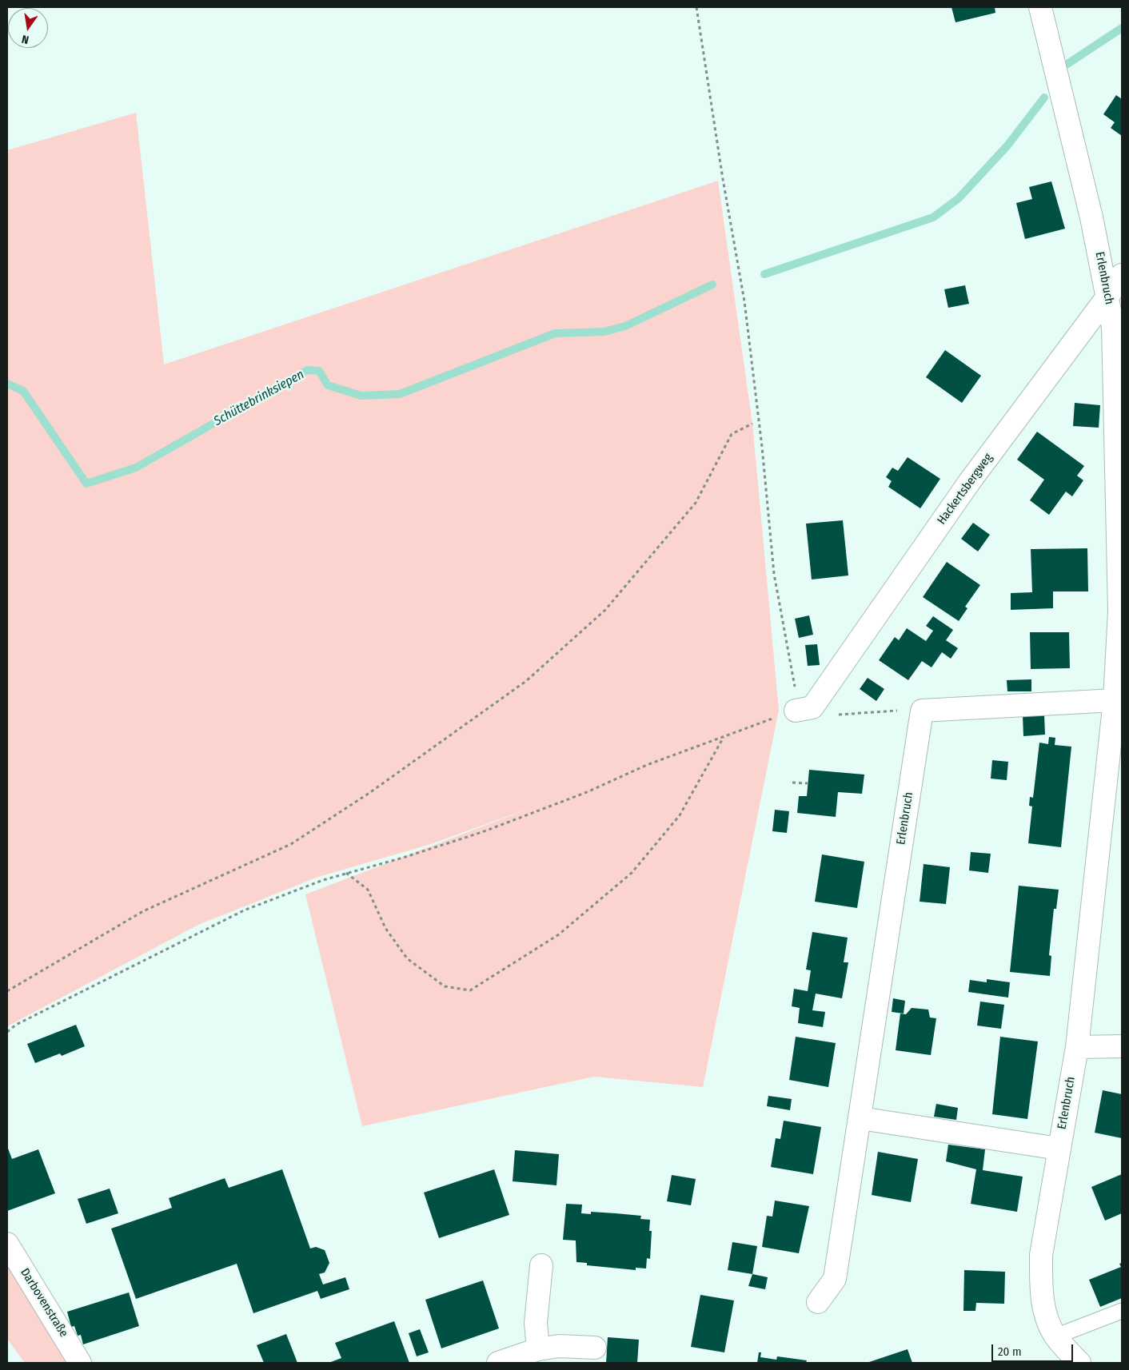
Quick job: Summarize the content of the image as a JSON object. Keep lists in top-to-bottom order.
{
  "streets": {
    "street": ["Erlenbruch", "Hackertsbergweg", "Darbovenstraße"]
  },
  "crossings": [
    ["Erlenbruch", "Hackertsbergweg"]
  ],
  "water": ["Schüttebrinksiepen"],
  "scale_bar": "20 m",
  "north": "bottom"
}
